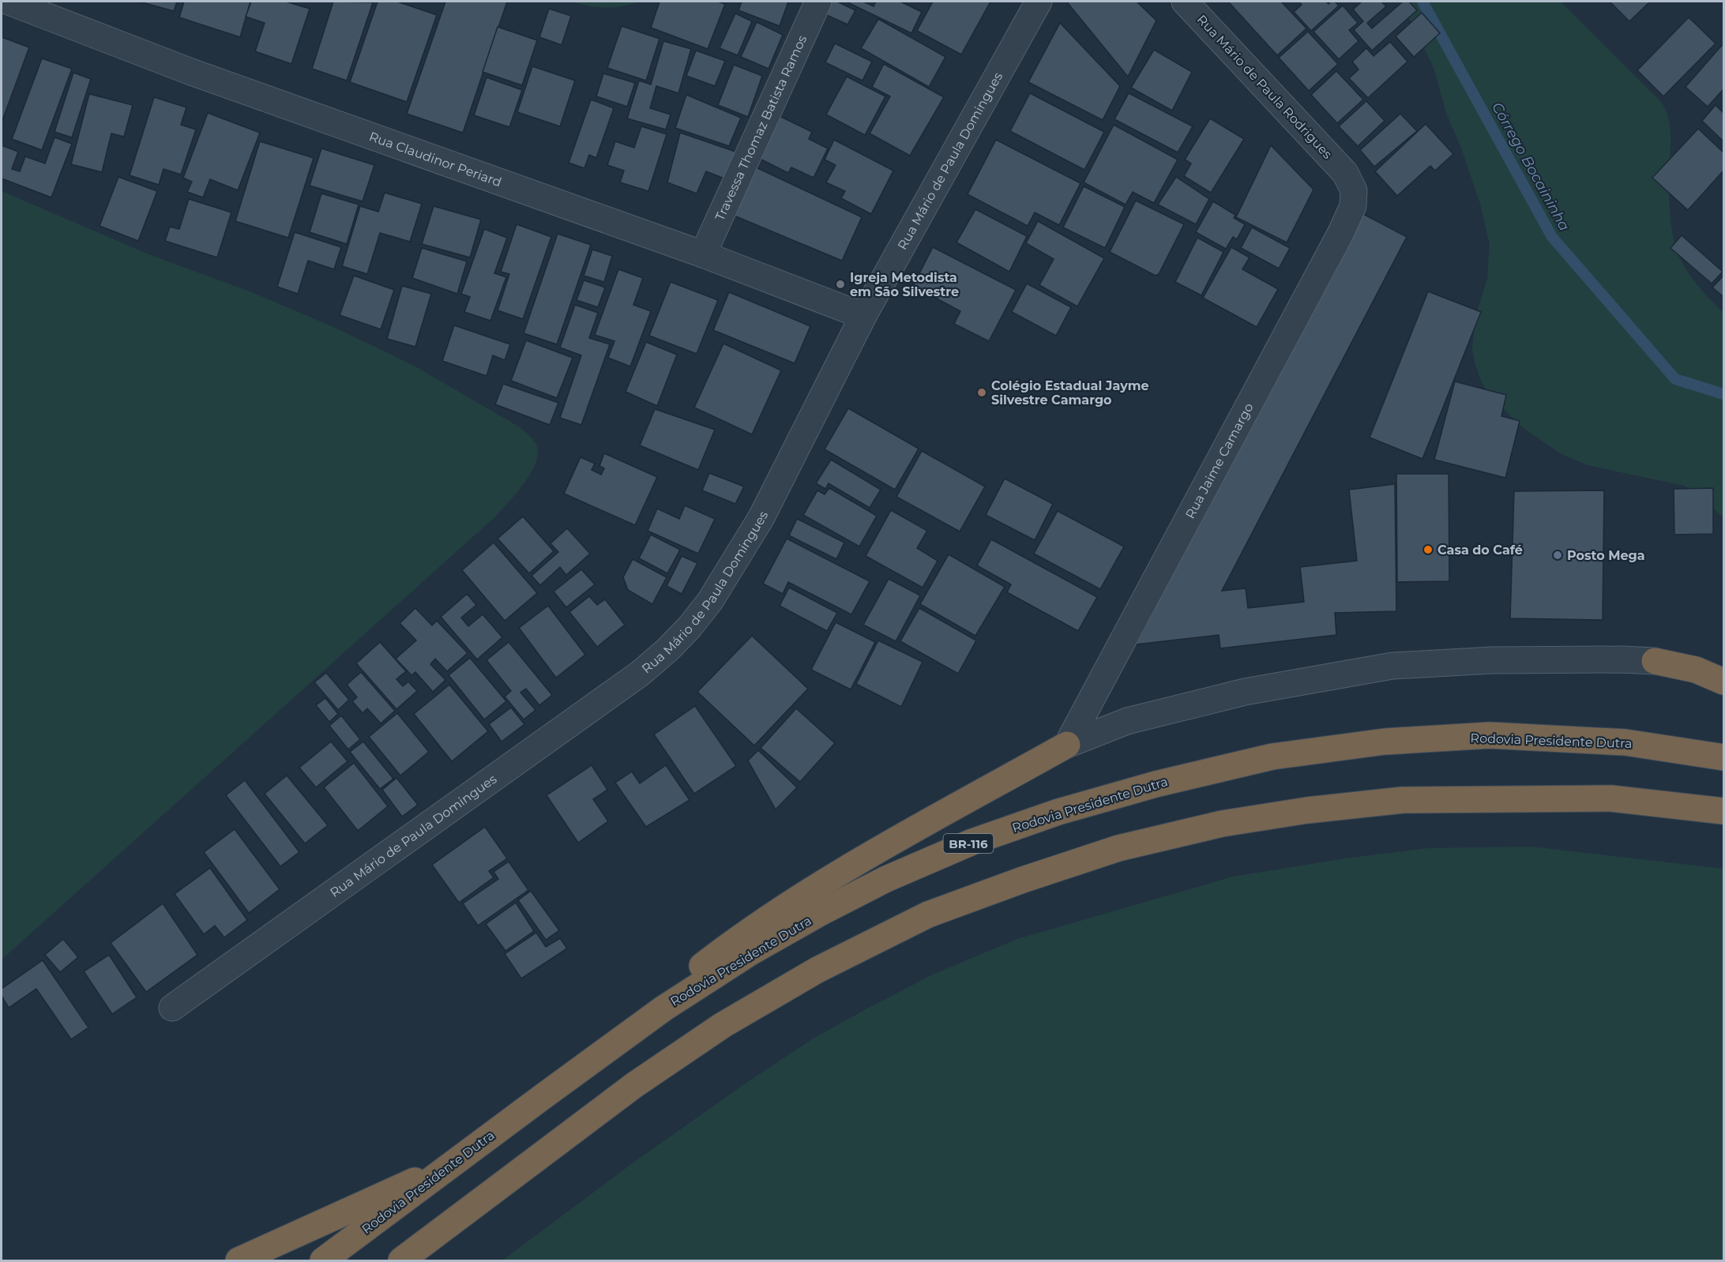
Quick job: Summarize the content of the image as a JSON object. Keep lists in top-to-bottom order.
{
  "streets": {
    "highway": ["Rodovia Presidente Dutra", "BR-116"],
    "street": [
      "Rua Mário de Paula Rodrigues",
      "Travessa Thomaz Batista Ramos",
      "Rua Claudinor Periard",
      "Rua Mário de Paula Domingues",
      "Rua Jaime Camargo"
    ]
  },
  "crossings": [
    ["Rua Mário de Paula Rodrigues", "Rua Jaime Camargo"],
    ["Travessa Thomaz Batista Ramos", "Rua Claudinor Periard"],
    ["Rua Claudinor Periard", "Rua Mário de Paula Domingues"]
  ],
  "water": ["Córrego Bocaininha"],
  "places": [
    "Igreja Metodista em São Silvestre",
    "Colégio Estadual Jayme Silvestre Camargo",
    "Casa do Café",
    "Posto Mega"
  ]
}
